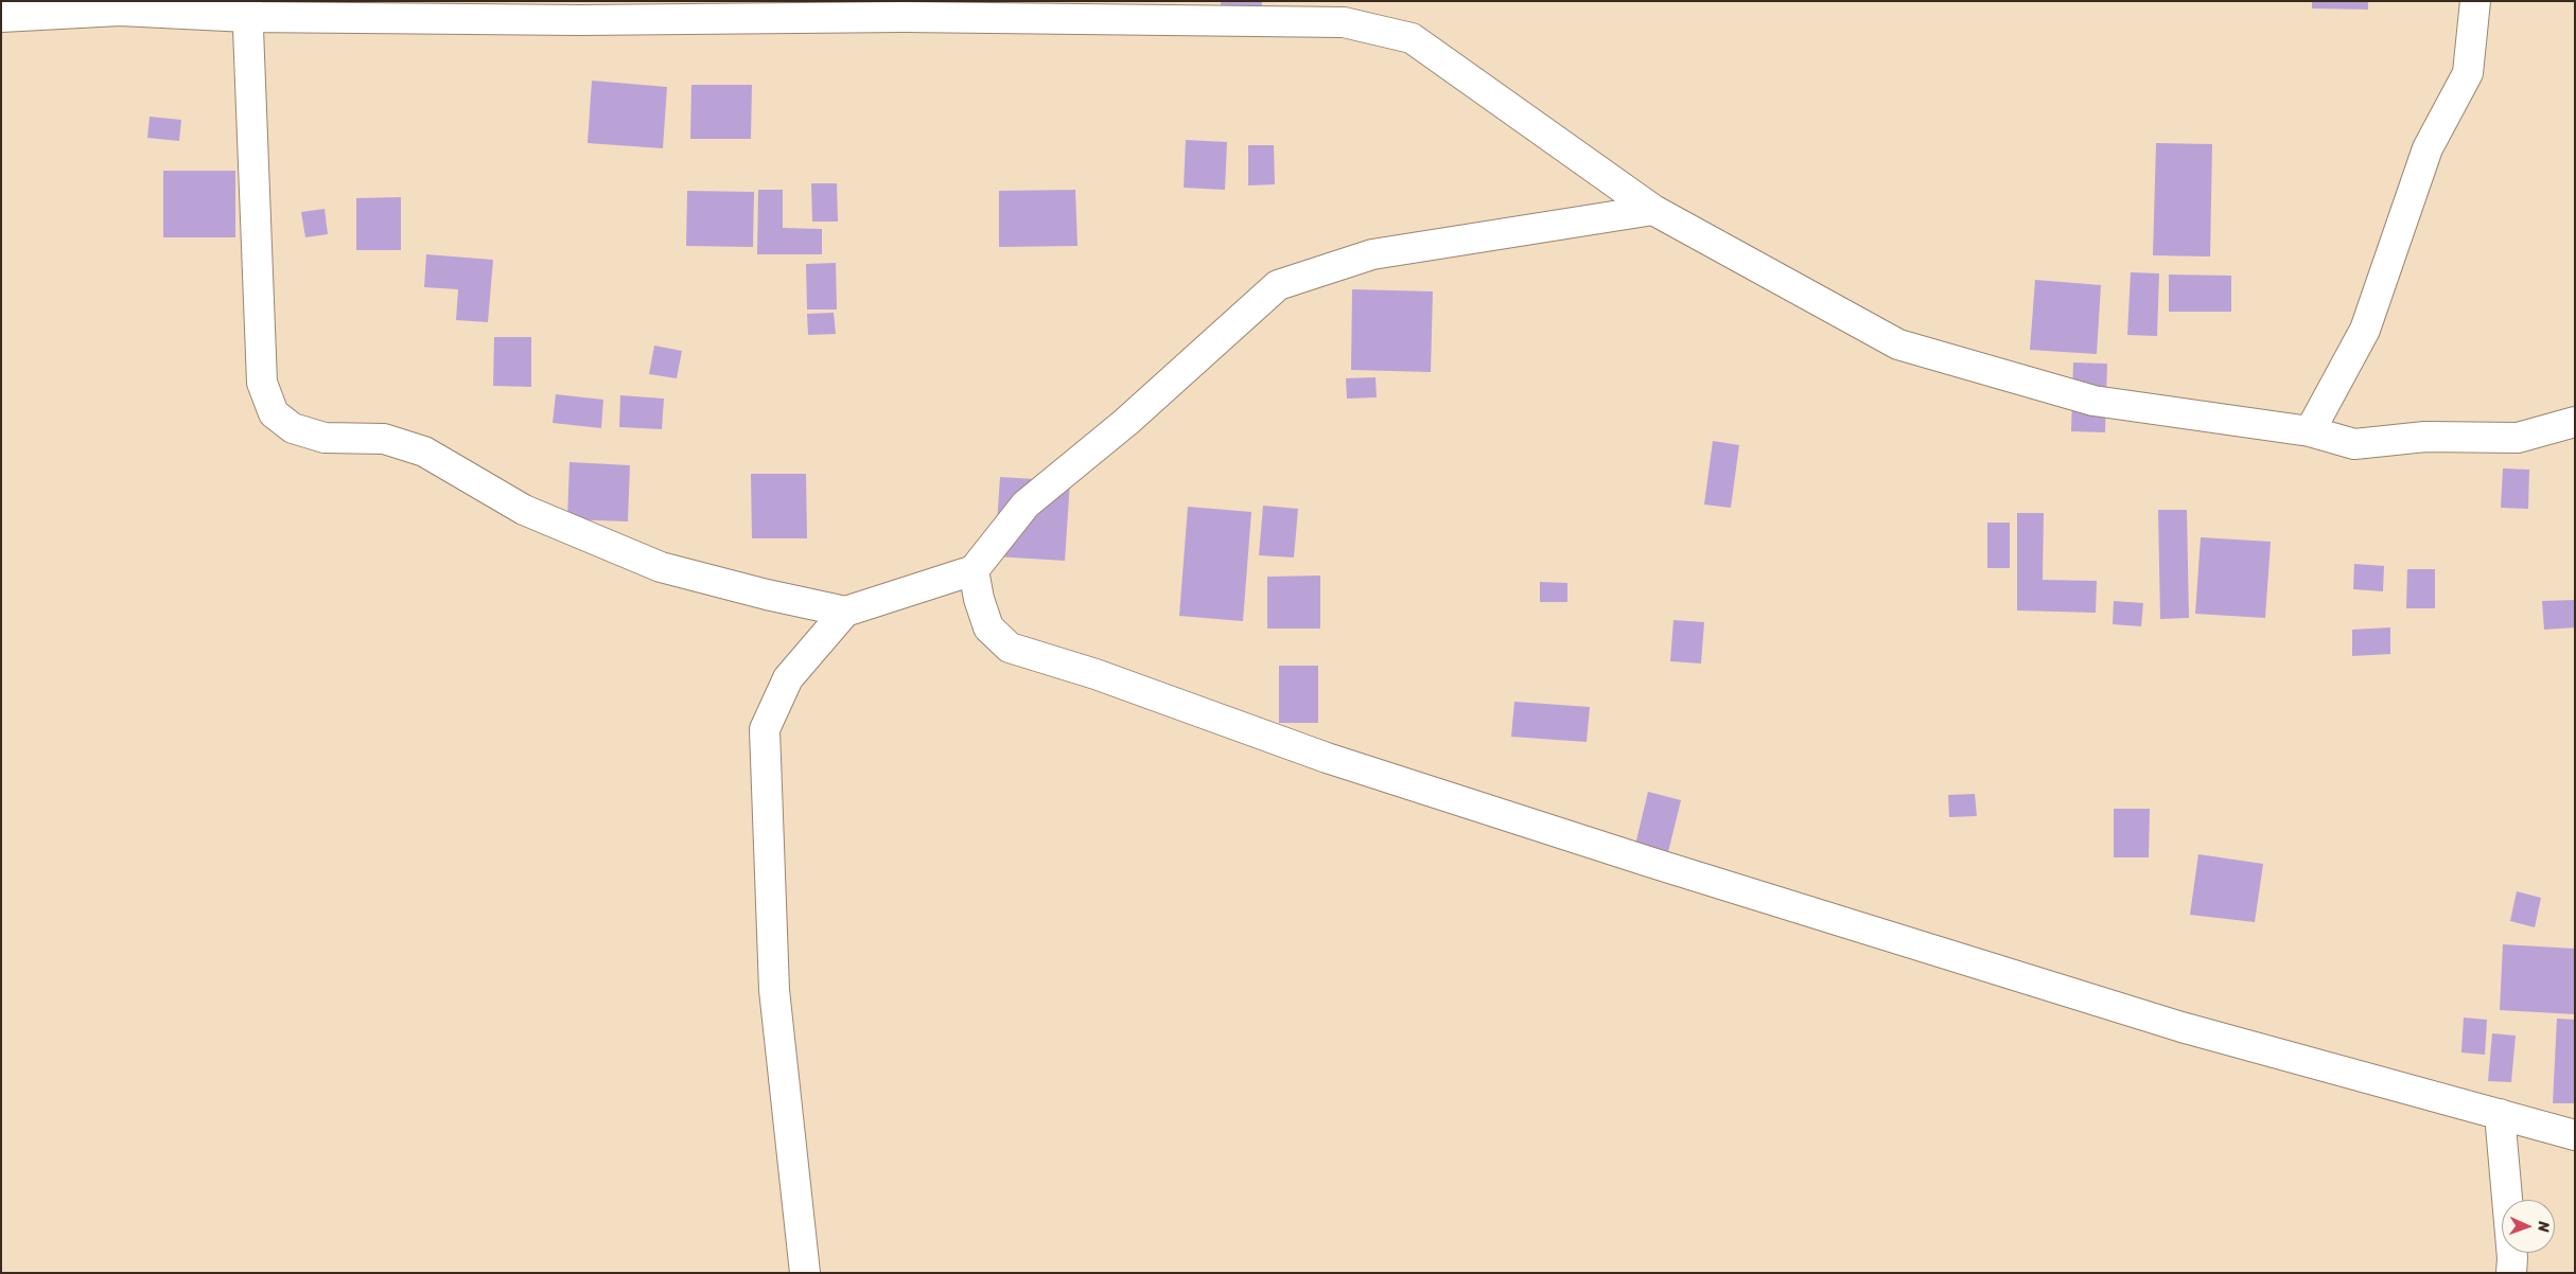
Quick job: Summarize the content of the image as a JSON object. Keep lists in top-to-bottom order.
{
  "north": "right"
}
